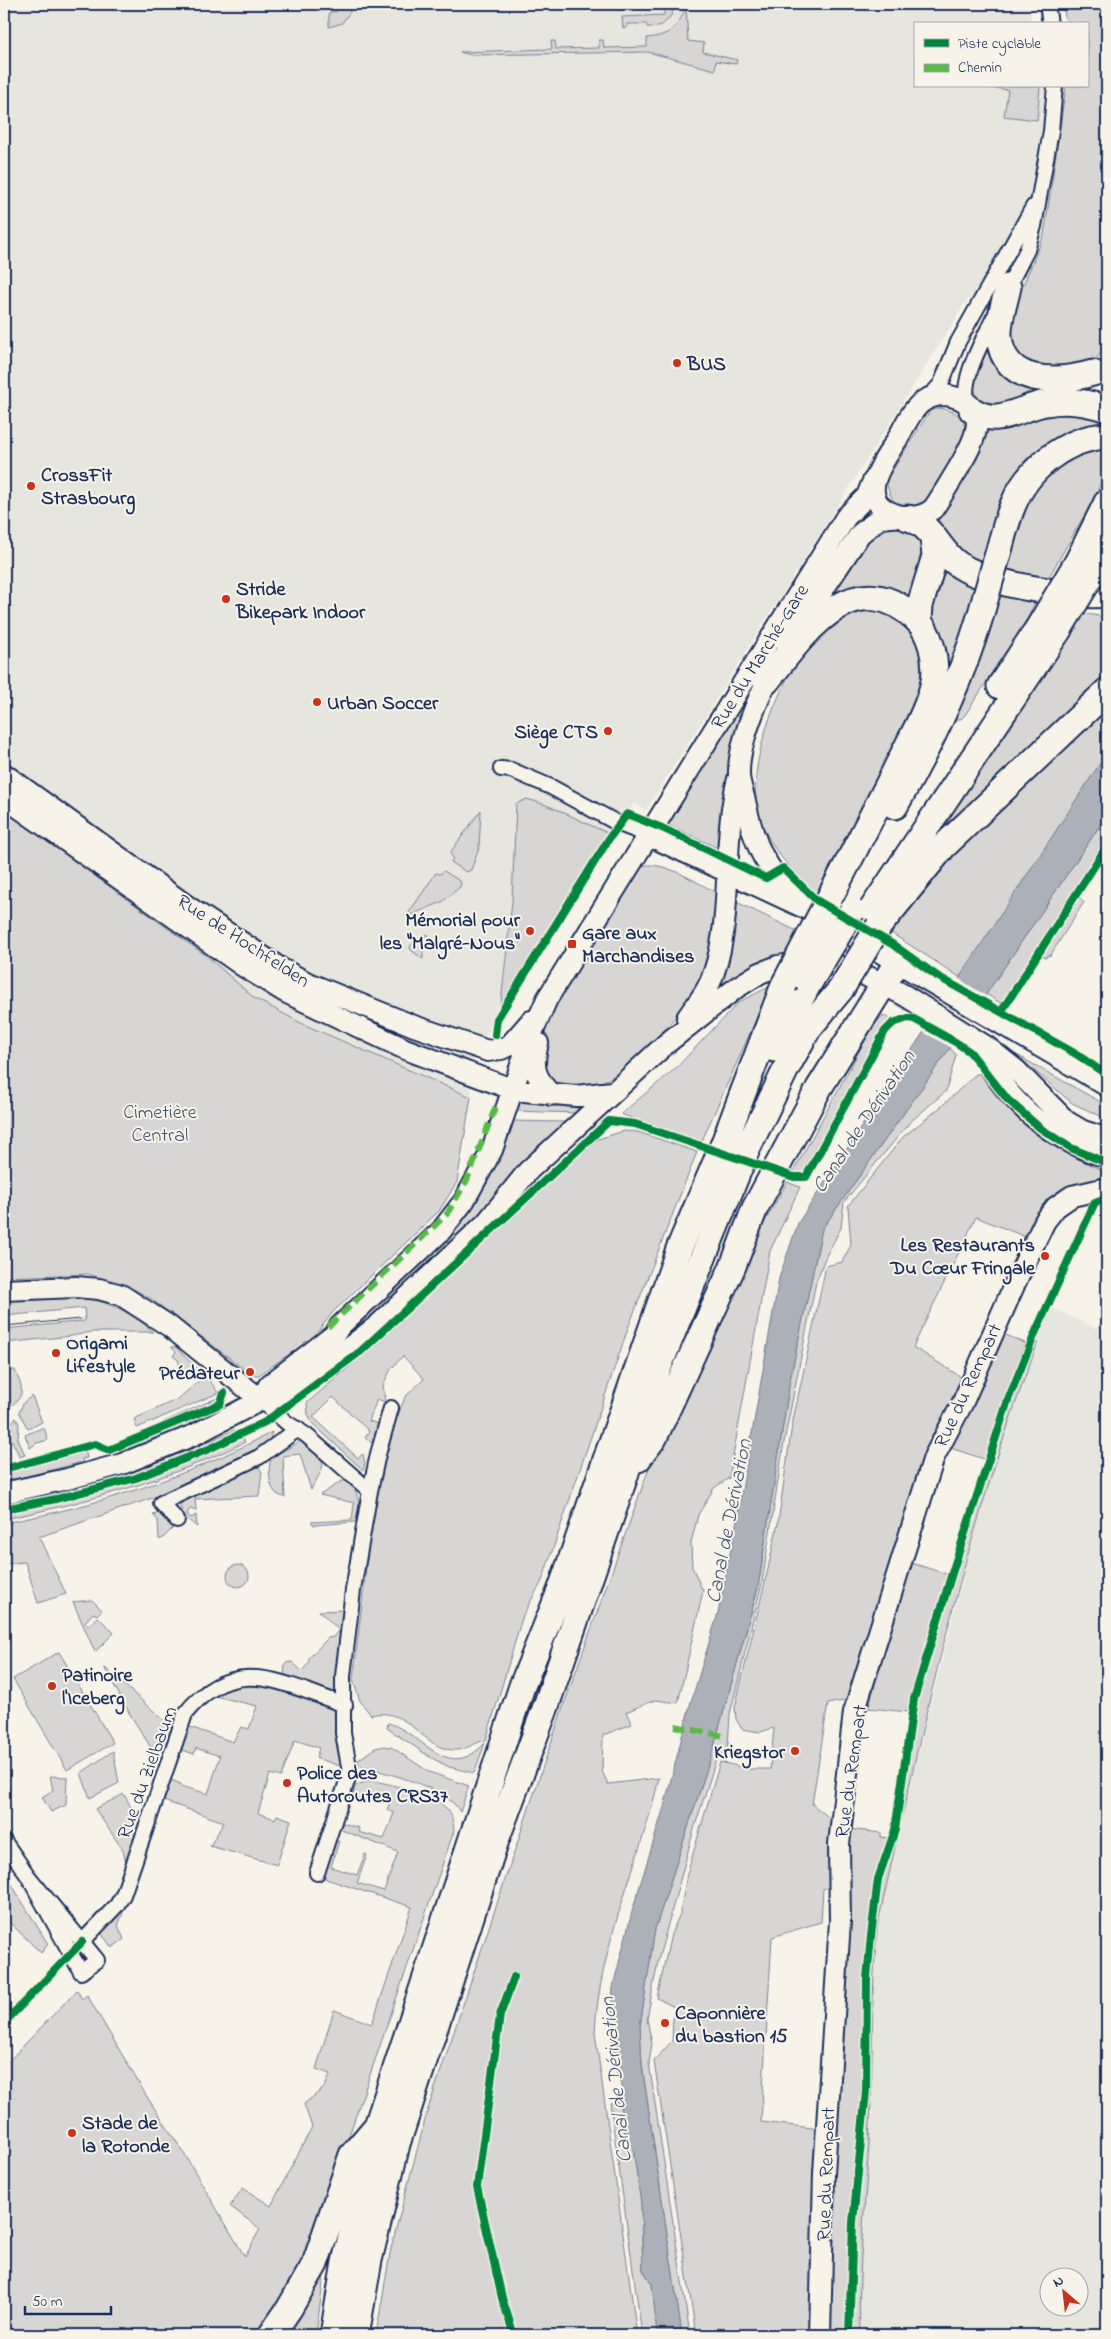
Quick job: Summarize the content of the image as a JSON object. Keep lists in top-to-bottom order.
{
  "streets": {
    "main road": ["Rue du Marché-Gare", "Rue de Hochfelden", "Rue du Rempart"],
    "street": ["Rue du Zielbaum"]
  },
  "crossings": [
    ["Rue du Marché-Gare", "Rue de Hochfelden"]
  ],
  "water": ["Canal de Dérivation"],
  "parks": ["Cimetière Central"],
  "places": {
    "other": [
      "BUS",
      "CrossFit Strasbourg",
      "Stride Bikepark Indoor",
      "Urban Soccer",
      "Siège CTS",
      "Mémorial pour les \"Malgré-Nous\"",
      "Les Restaurants Du Cœur Fringale",
      "Origami Lifestyle",
      "Prédateur",
      "Patinoire l'Iceberg",
      "Kriegstor",
      "Police des Autoroutes CRS37",
      "Caponnière du bastion 15",
      "Stade de la Rotonde"
    ],
    "transit": ["Gare aux Marchandises"]
  },
  "legend": ["Piste cyclable", "Chemin"],
  "scale_bar": "50 m",
  "north": "top left"
}
